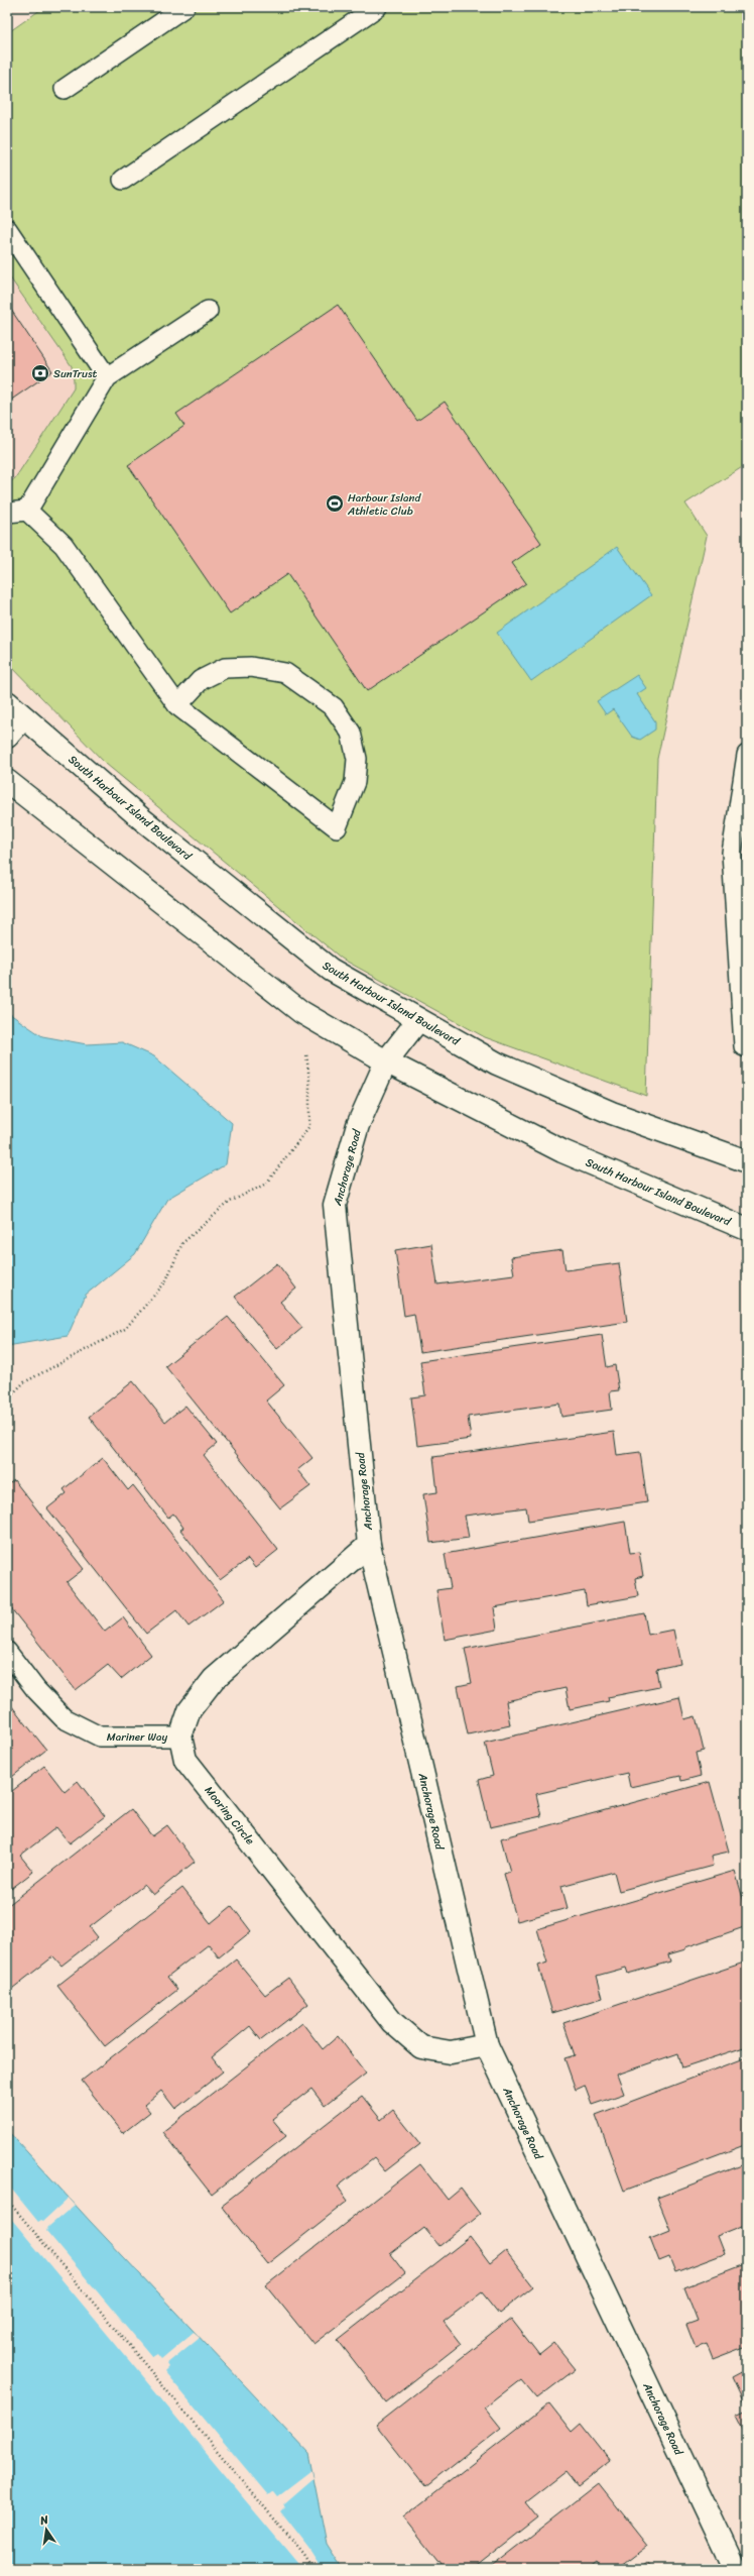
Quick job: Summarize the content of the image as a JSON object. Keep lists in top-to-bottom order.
{
  "streets": {
    "street": ["South Harbour Island Boulevard", "Anchorage Road", "Mooring Circle"],
    "lane": ["Mariner Way"]
  },
  "crossings": [
    ["South Harbour Island Boulevard", "Anchorage Road"],
    ["Anchorage Road", "Mooring Circle"],
    ["Mariner Way", "Mooring Circle"]
  ],
  "places": {
    "bank": ["SunTrust"],
    "sports": ["Harbour Island Athletic Club"]
  },
  "north": "top"
}
